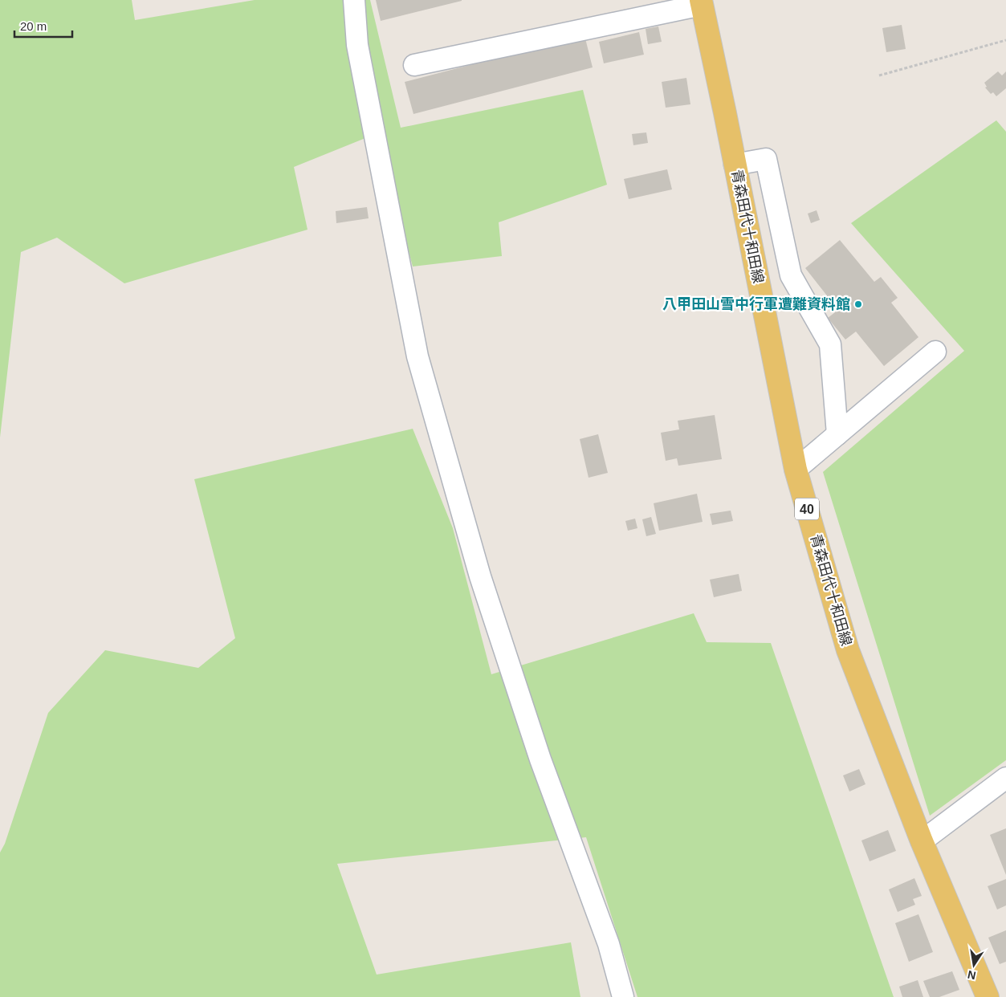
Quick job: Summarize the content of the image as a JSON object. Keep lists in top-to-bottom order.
{
  "streets": {
    "main road": ["青森田代十和田線", "40"]
  },
  "places": ["八甲田山雪中行軍遭難資料館"],
  "scale_bar": "20 m",
  "north": "bottom"
}
